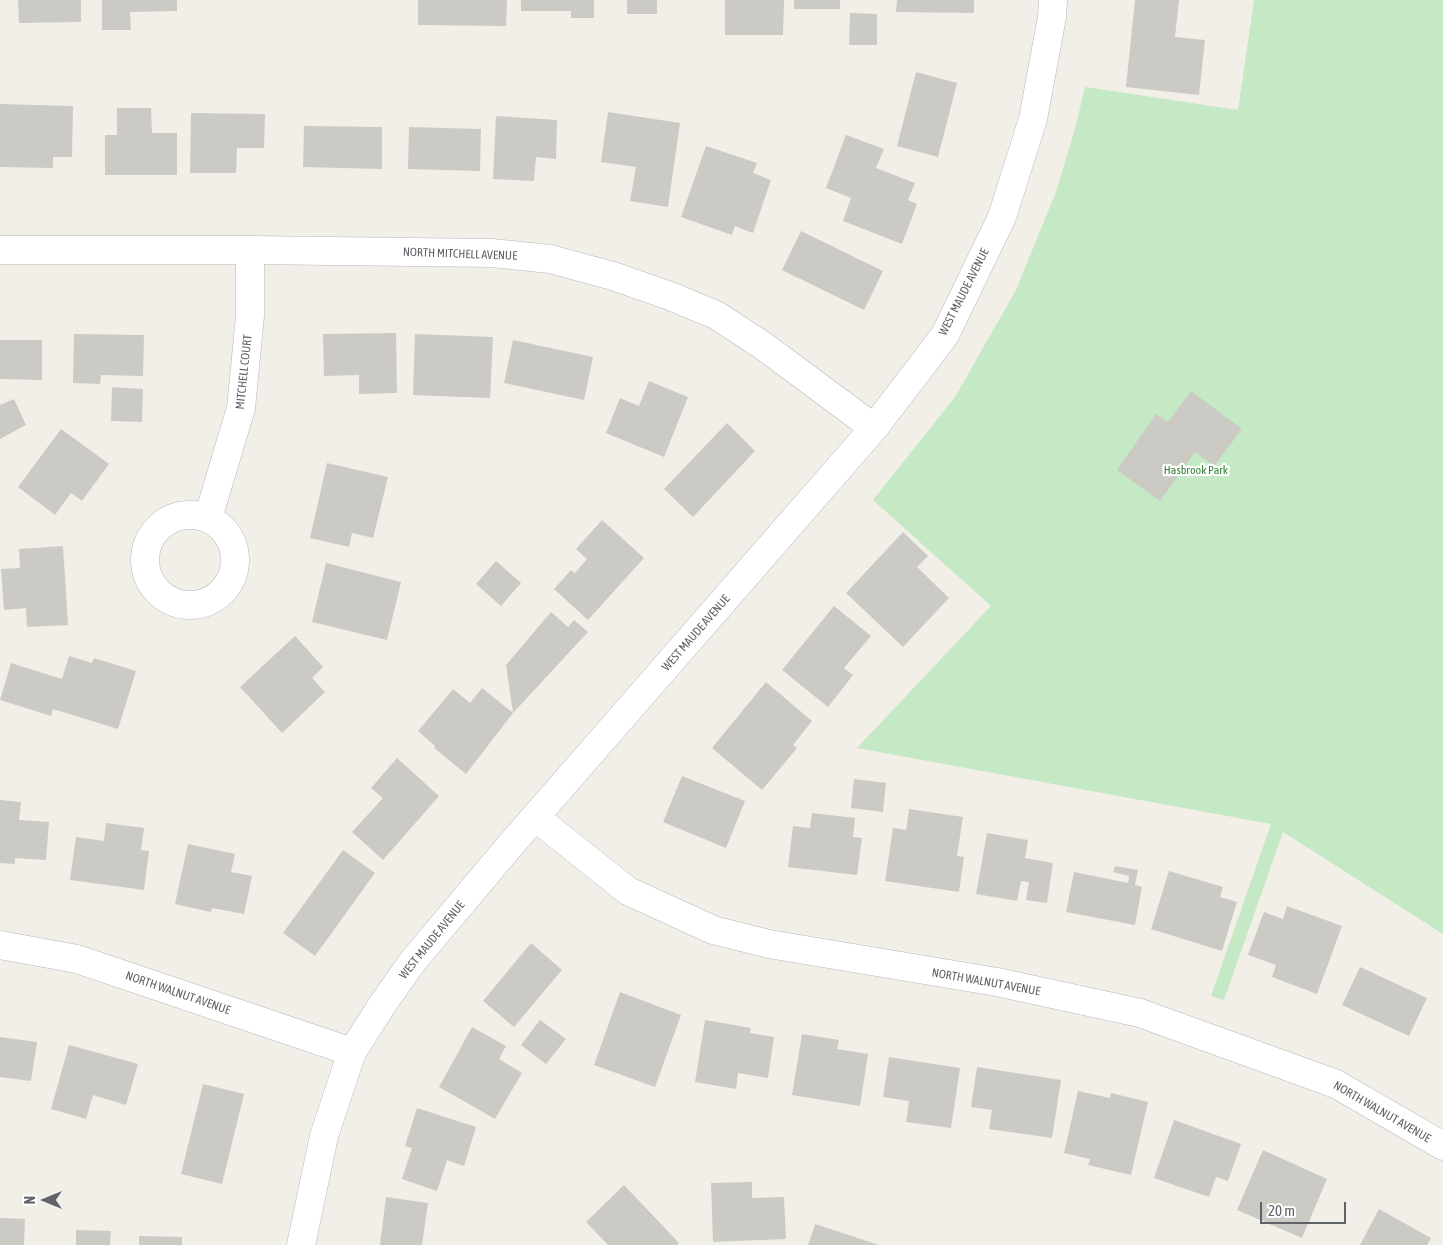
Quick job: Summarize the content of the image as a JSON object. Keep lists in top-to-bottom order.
{
  "streets": {
    "street": [
      "NORTH MITCHELL AVENUE",
      "WEST MAUDE AVENUE",
      "MITCHELL COURT",
      "NORTH WALNUT AVENUE"
    ]
  },
  "crossings": [
    ["NORTH MITCHELL AVENUE", "WEST MAUDE AVENUE"],
    ["NORTH MITCHELL AVENUE", "MITCHELL COURT"],
    ["WEST MAUDE AVENUE", "NORTH WALNUT AVENUE"]
  ],
  "parks": ["Hasbrook Park"],
  "scale_bar": "20 m",
  "north": "left"
}
